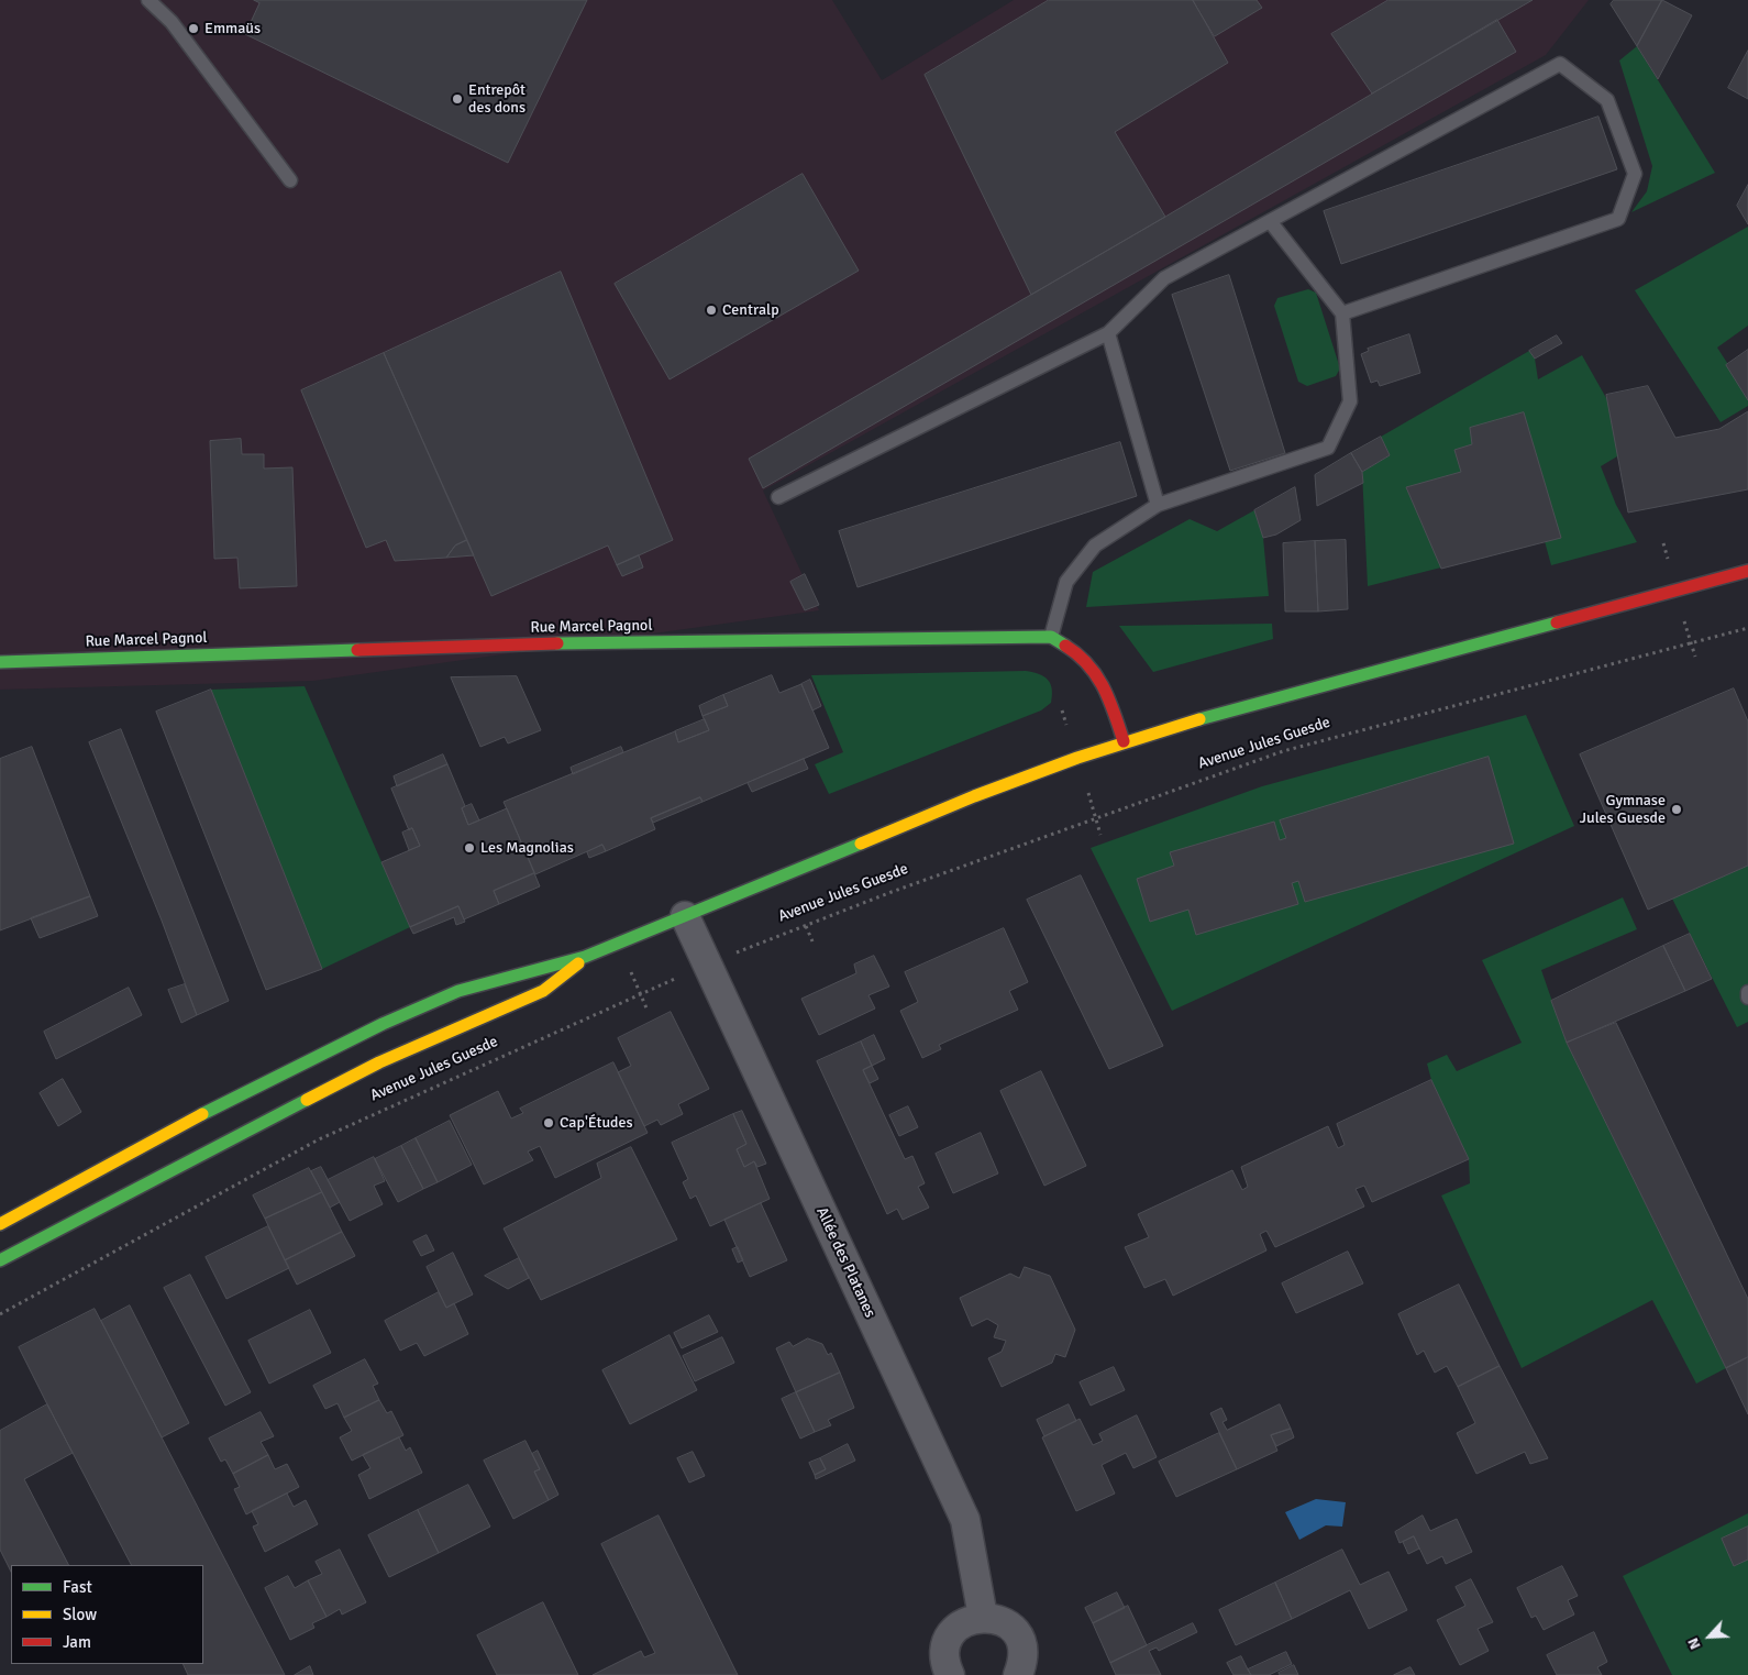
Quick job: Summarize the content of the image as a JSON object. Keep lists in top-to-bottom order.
{
  "streets": {
    "street": ["Rue Marcel Pagnol", "Avenue Jules Guesde", "Allée des Platanes"]
  },
  "crossings": [
    ["Avenue Jules Guesde", "Allée des Platanes"]
  ],
  "places": [
    "Emmaüs",
    "Entrepôt des dons",
    "Centralp",
    "Gymnase Jules Guesde",
    "Les Magnolias",
    "Cap'Études"
  ],
  "legend": ["Fast", "Slow", "Jam"],
  "north": "bottom left"
}
